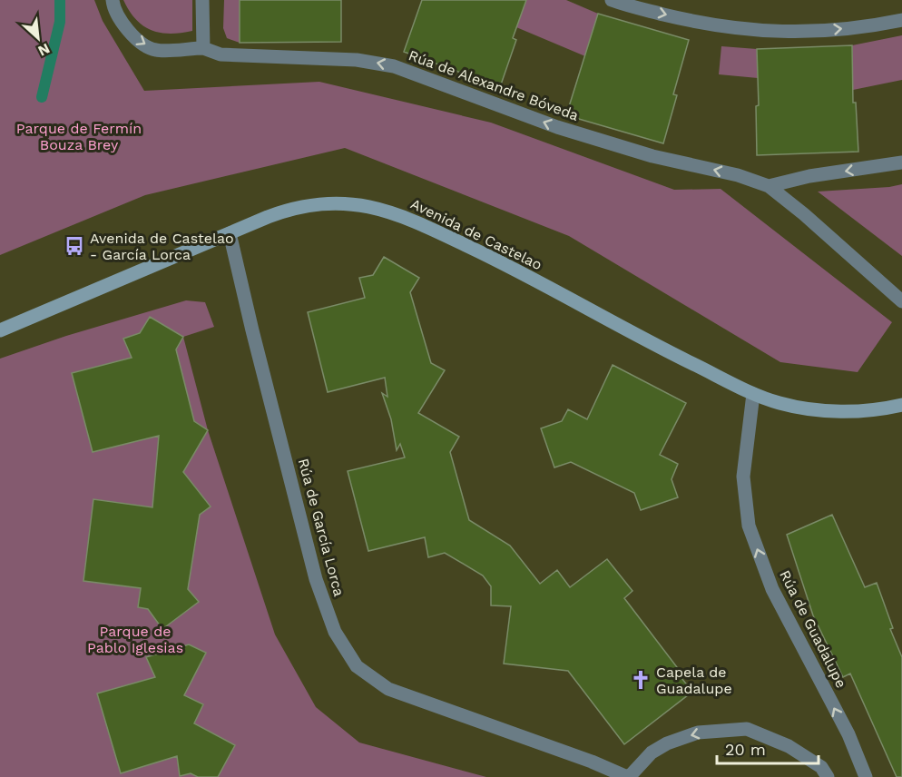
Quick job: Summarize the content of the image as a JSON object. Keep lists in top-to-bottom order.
{
  "streets": {
    "street": [
      "Rúa de Alexandre Bóveda",
      "Avenida de Castelao",
      "Rúa de García Lorca",
      "Rúa de Guadalupe"
    ]
  },
  "crossings": [
    ["Avenida de Castelao", "Rúa de García Lorca"],
    ["Avenida de Castelao", "Rúa de Guadalupe"]
  ],
  "one_way": ["Rúa de Guadalupe"],
  "parks": ["Parque de Fermín Bouza Brey", "Parque de Pablo Iglesias"],
  "places": {
    "bus stop": ["Avenida de Castelao - García Lorca"],
    "church": ["Capela de Guadalupe"]
  },
  "scale_bar": "20 m",
  "north": "bottom right"
}
